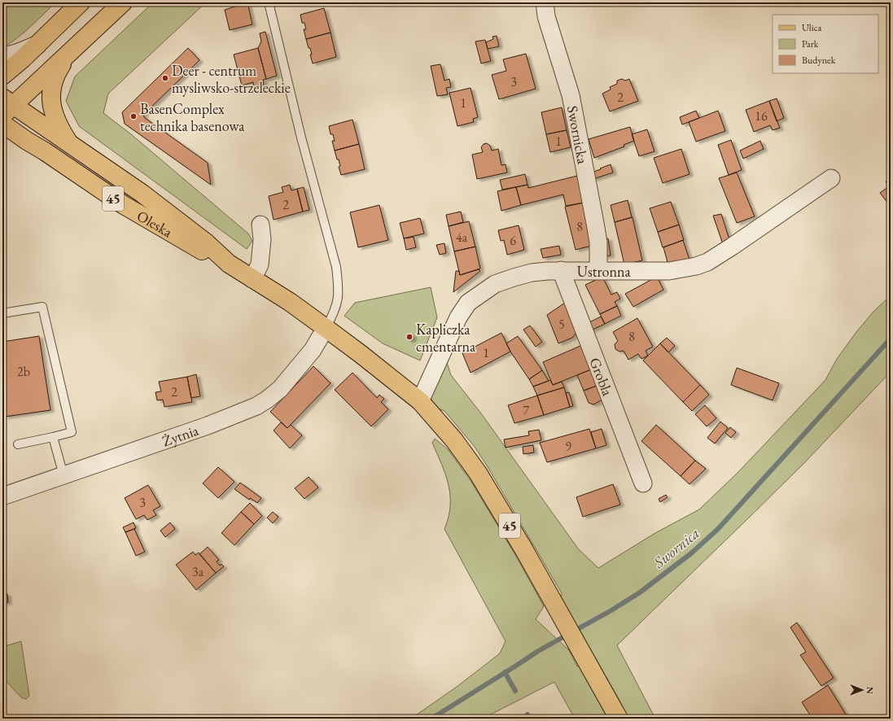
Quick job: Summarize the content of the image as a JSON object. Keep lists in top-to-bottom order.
{
  "streets": {
    "main road": ["45", "Oleska"],
    "street": [
      "Swornicka",
      "Ustronna",
      "Grobla",
      "Żytnia"
    ]
  },
  "crossings": [
    ["Swornicka", "Ustronna"],
    ["45", "Oleska"],
    ["45", "Ustronna"],
    ["45", "Żytnia"],
    ["Ustronna", "Grobla"]
  ],
  "water": ["Swornica"],
  "places": ["Deer - centrum mysliwsko-strzeleckie", "BasenComplex technika basenowa", "Kapliczka cmentarna"],
  "house_numbers": [
    "3",
    "2",
    "1",
    "16",
    "1",
    "2",
    "8",
    "4a",
    "6",
    "5",
    "8",
    "1",
    "2b",
    "2",
    "7",
    "9",
    "3",
    "3a"
  ],
  "legend": ["Ulica", "Park", "Budynek"],
  "north": "right"
}
